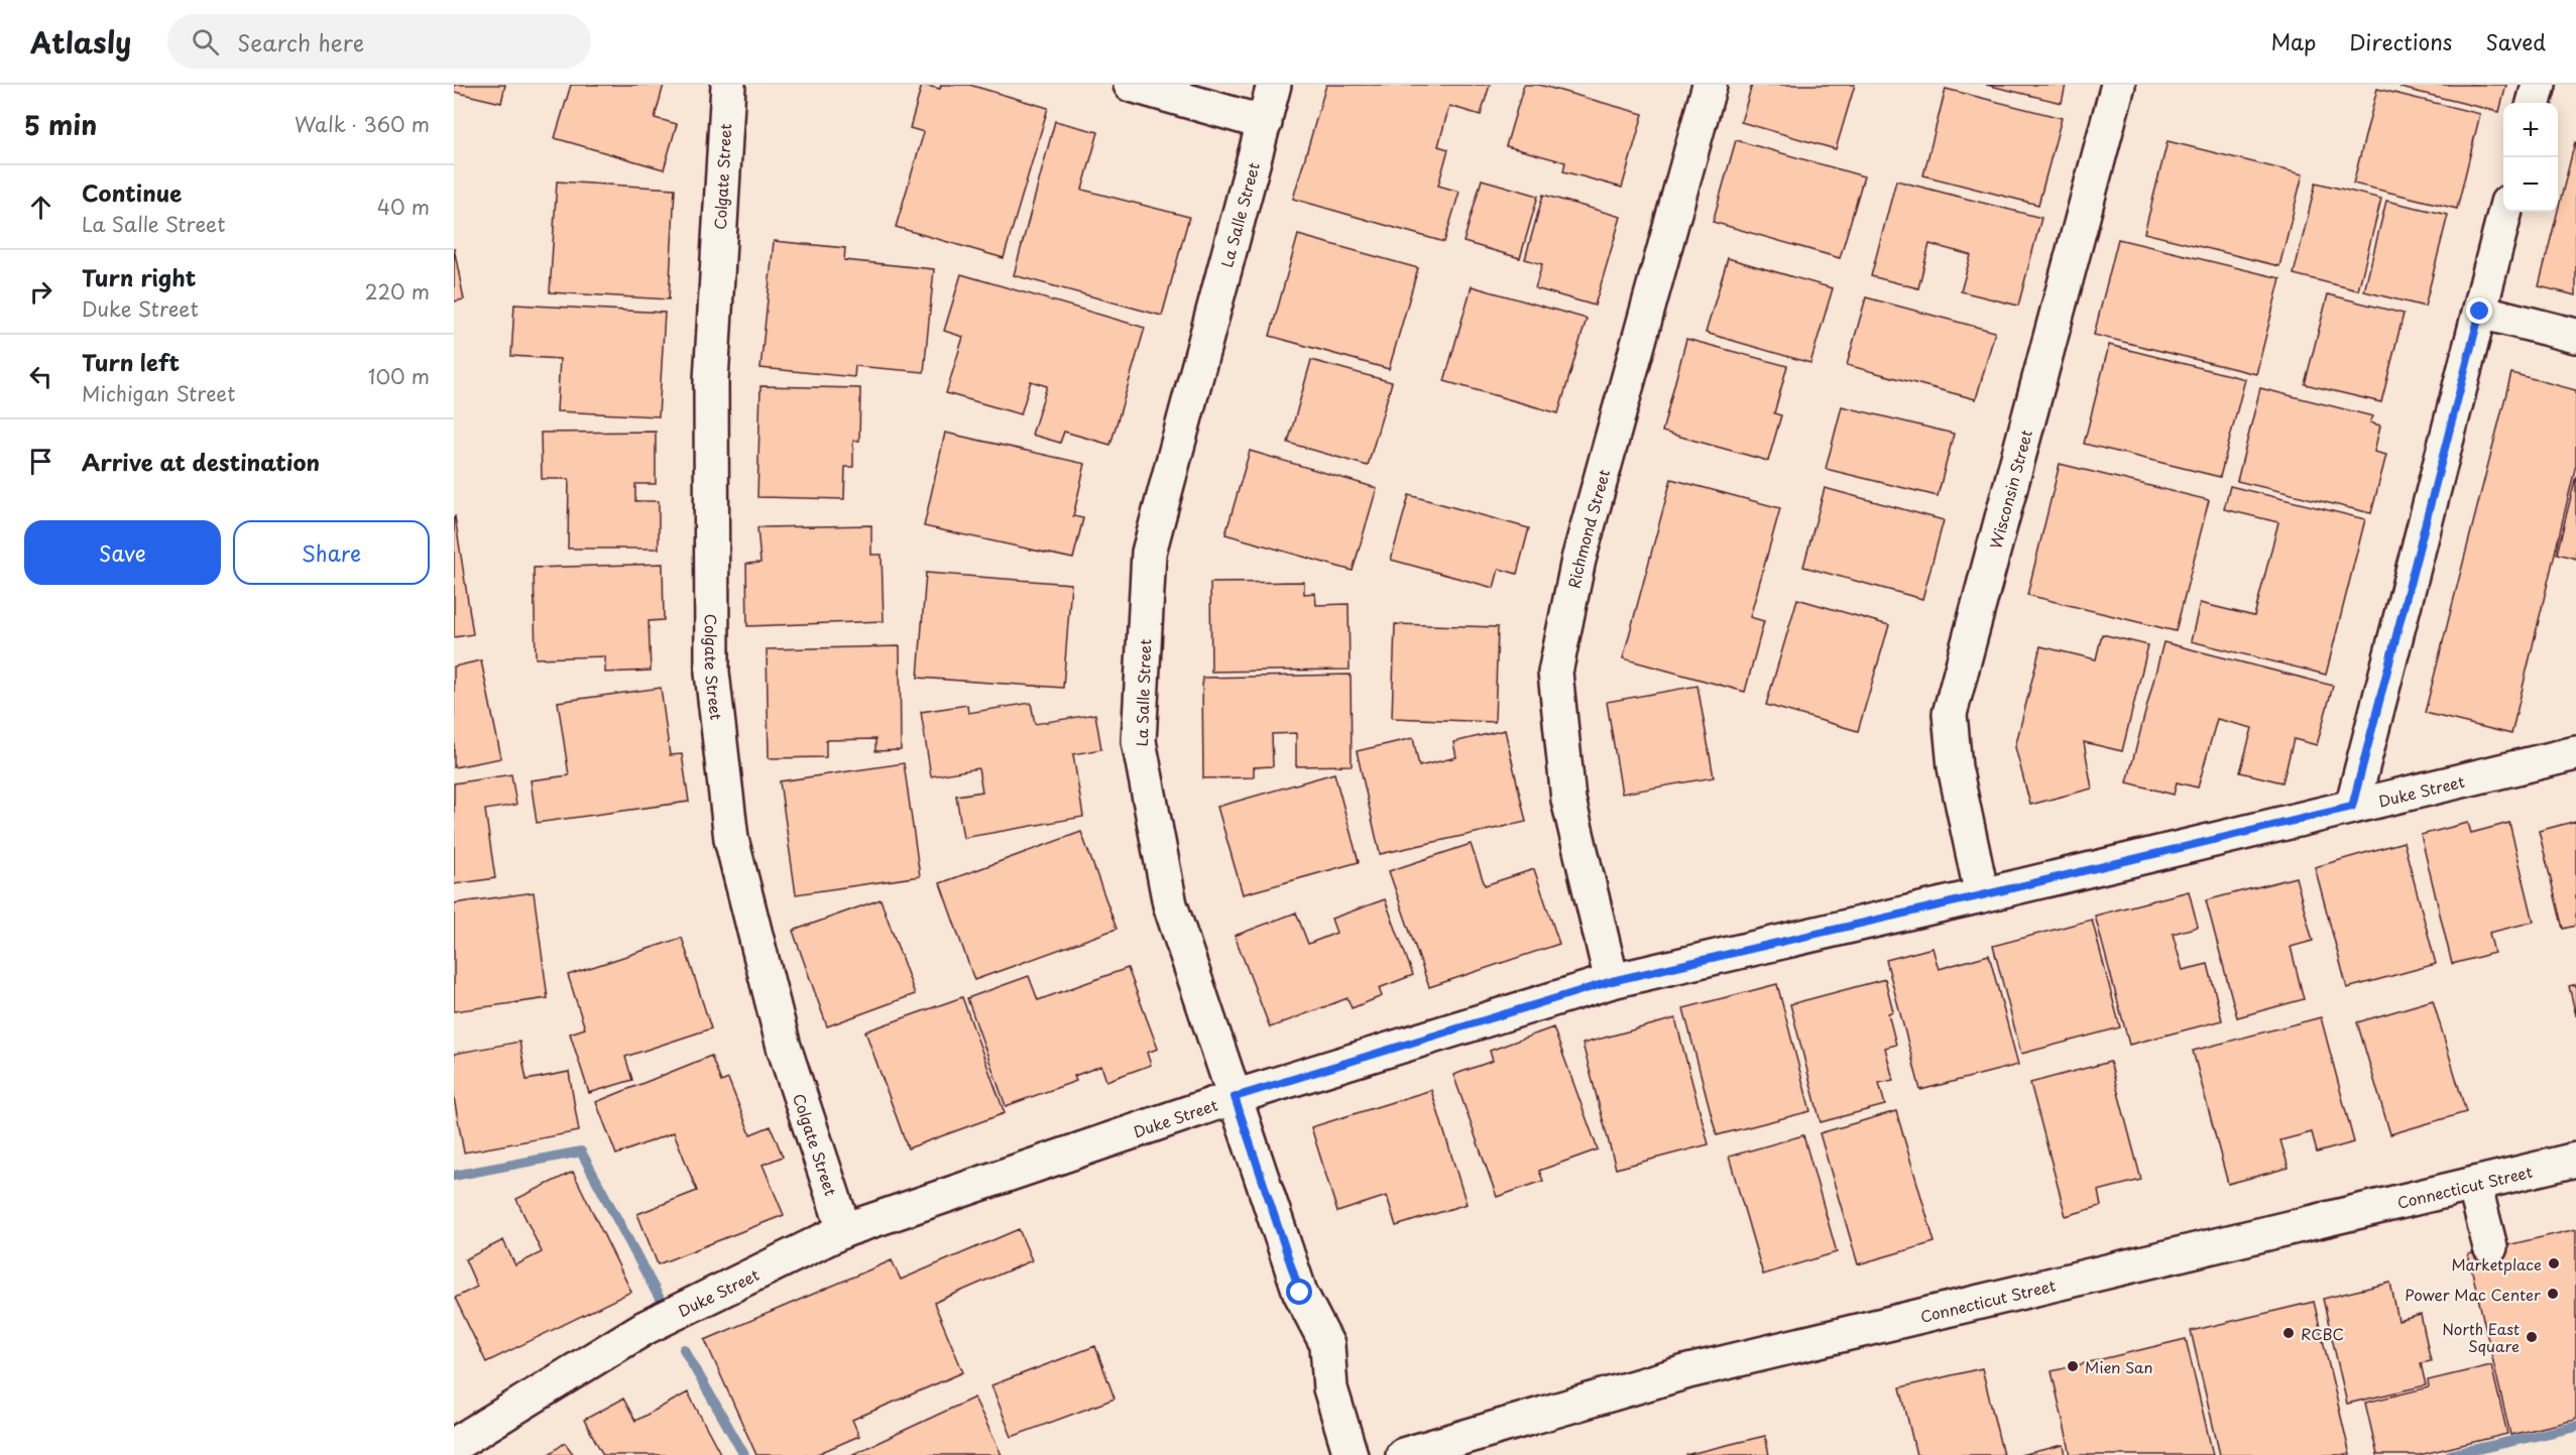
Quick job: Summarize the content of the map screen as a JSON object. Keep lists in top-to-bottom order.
{
  "streets": {
    "street": [
      "Colgate Street",
      "La Salle Street",
      "Wisconsin Street",
      "Richmond Street",
      "Duke Street",
      "Connecticut Street"
    ]
  },
  "crossings": [
    ["Colgate Street", "Duke Street"],
    ["La Salle Street", "Duke Street"],
    ["Wisconsin Street", "Duke Street"],
    ["Richmond Street", "Duke Street"]
  ],
  "places": [
    "Marketplace",
    "Power Mac Center",
    "RCBC",
    "North East Square",
    "Mien San"
  ],
  "page": {
    "header": "Atlasly",
    "search": "Search here",
    "nav": ["Map", "Directions", "Saved"],
    "heading": ["5 min", "Walk · 360 m"],
    "map_buttons": ["+", "−"],
    "list": [
      ["Continue", "La Salle Street", "40 m"],
      ["Turn right", "Duke Street", "220 m"],
      ["Turn left", "Michigan Street", "100 m"],
      "Arrive at destination"
    ],
    "buttons": ["Save", "Share"]
  }
}
